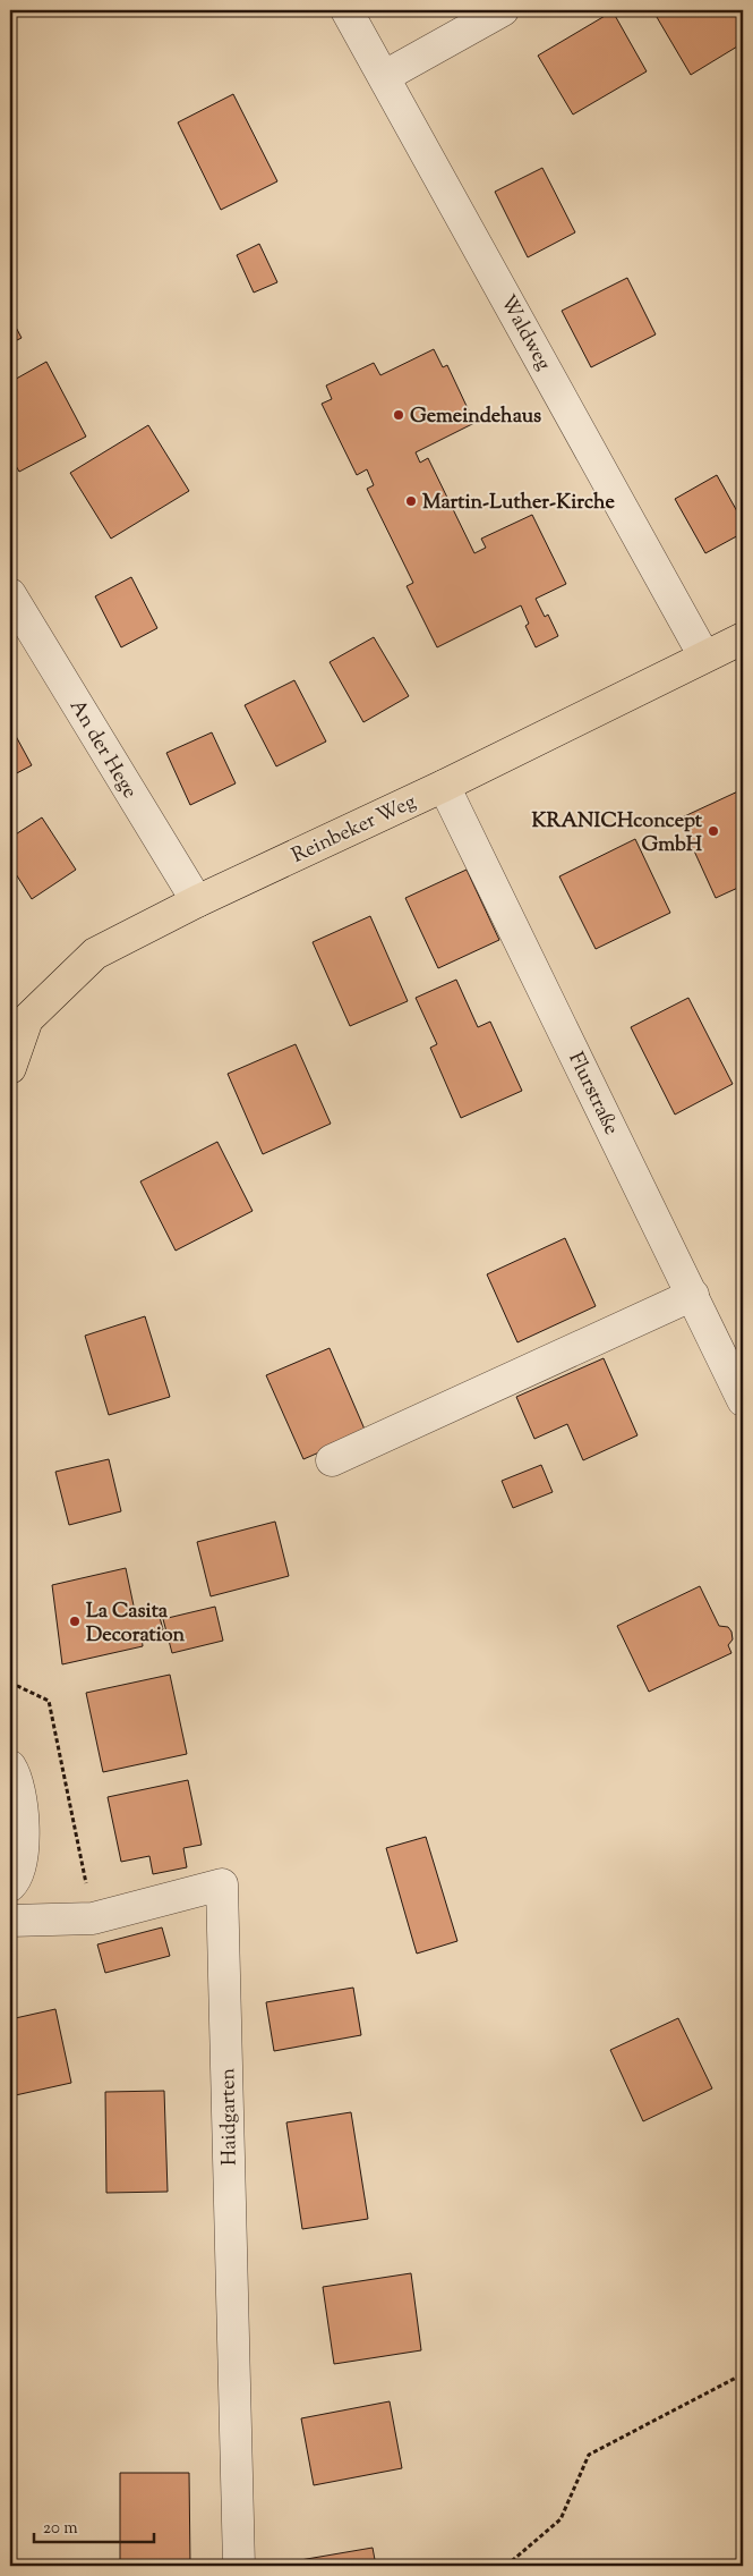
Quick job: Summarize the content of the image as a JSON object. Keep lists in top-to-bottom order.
{
  "streets": {
    "main road": ["Reinbeker Weg"],
    "street": [
      "Waldweg",
      "An der Hege",
      "Flurstraße",
      "Haidgarten"
    ]
  },
  "crossings": [
    ["Waldweg", "Reinbeker Weg"],
    ["An der Hege", "Reinbeker Weg"],
    ["Reinbeker Weg", "Flurstraße"]
  ],
  "places": [
    "Gemeindehaus",
    "Martin-Luther-Kirche",
    "KRANICHconcept GmbH",
    "La Casita Decoration"
  ],
  "scale_bar": "20 m"
}
